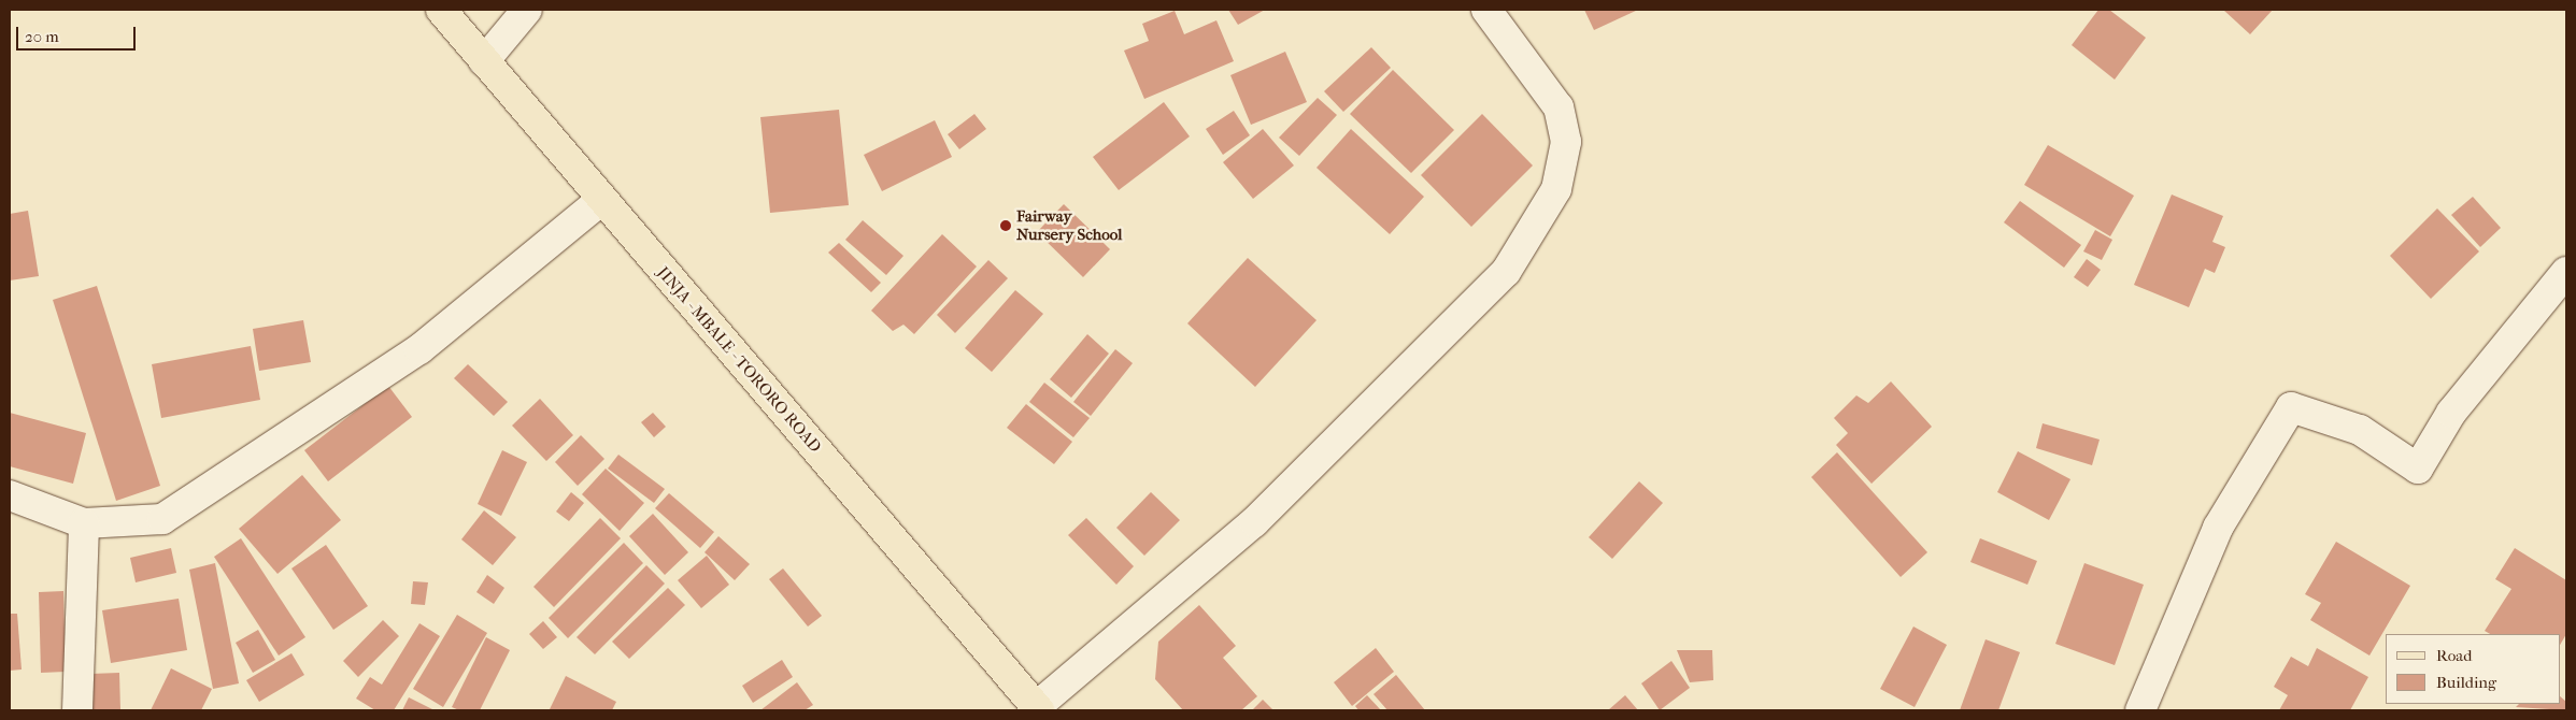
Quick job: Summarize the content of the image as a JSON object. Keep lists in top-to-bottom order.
{
  "streets": {
    "main road": ["JINJA - MBALE - TORORO ROAD"]
  },
  "places": ["Fairway Nursery School"],
  "legend": ["Road", "Building"],
  "scale_bar": "20 m"
}
